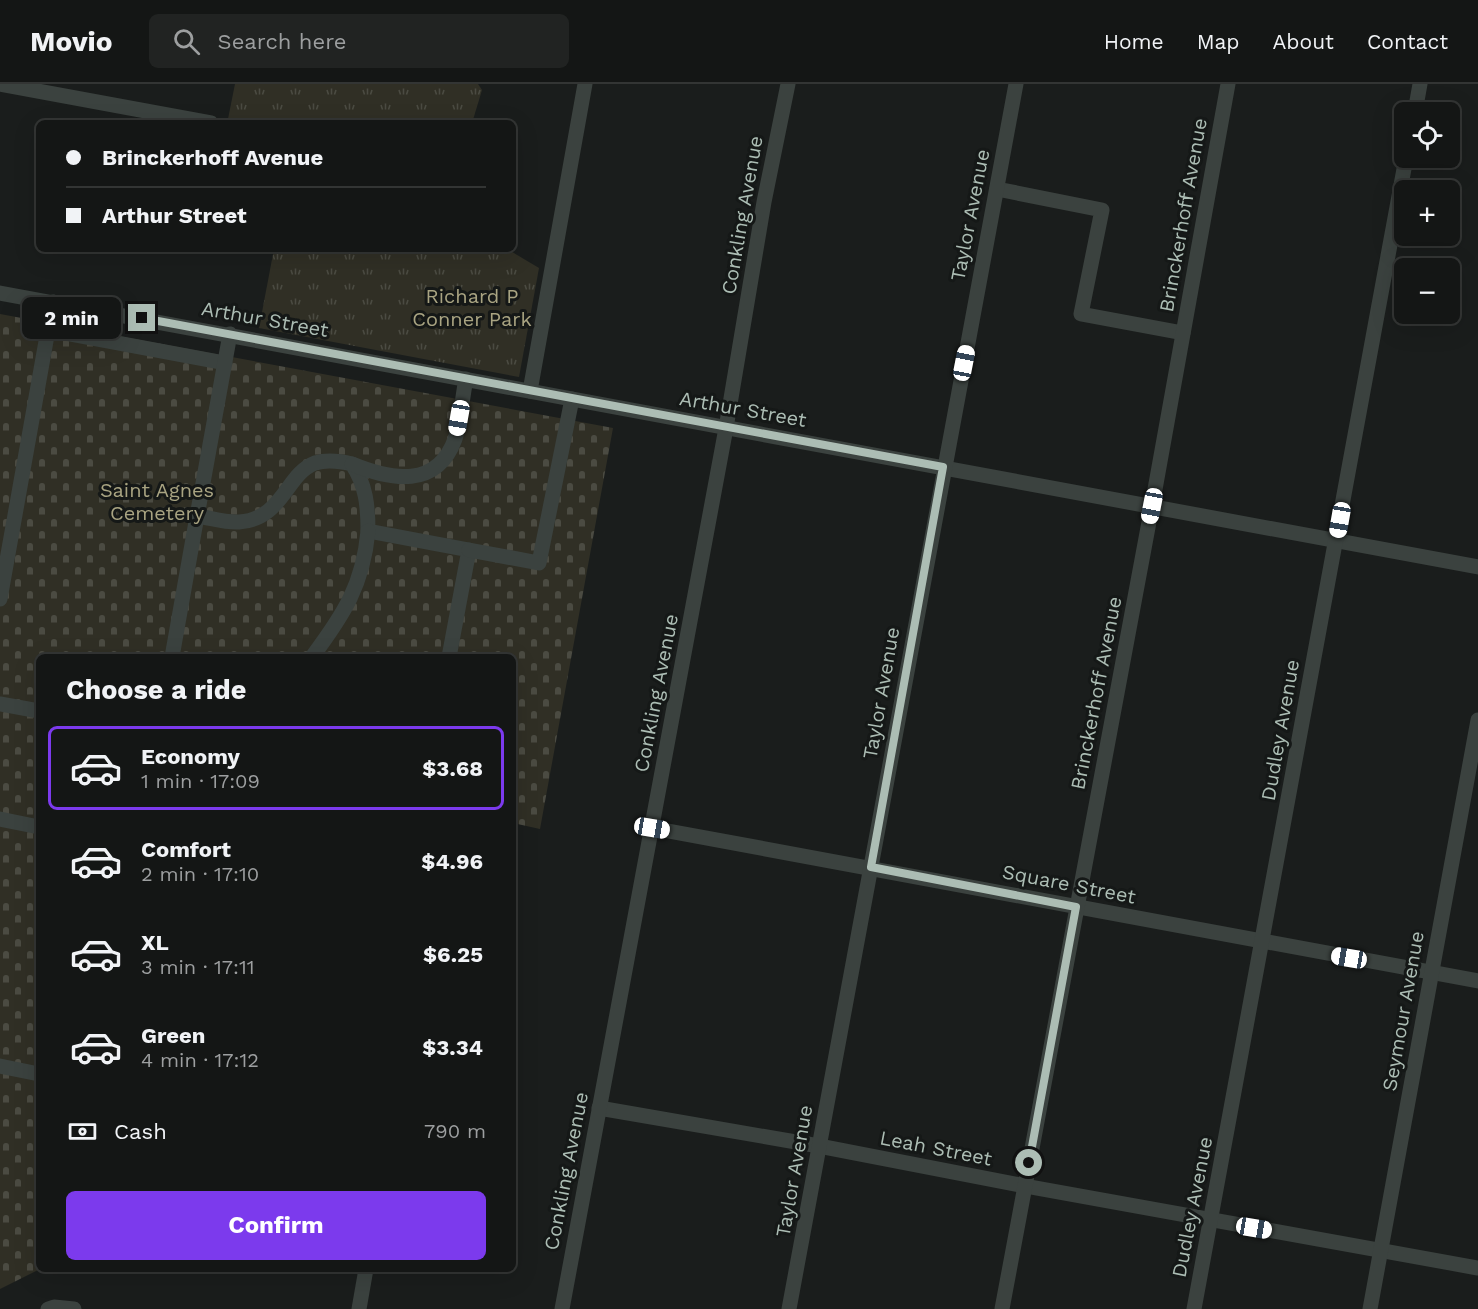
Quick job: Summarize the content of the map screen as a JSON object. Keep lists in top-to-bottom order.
{
  "streets": {
    "street": [
      "Conkling Avenue",
      "Taylor Avenue",
      "Brinckerhoff Avenue",
      "Arthur Street",
      "Dudley Avenue",
      "Square Street",
      "Seymour Avenue",
      "Leah Street"
    ]
  },
  "crossings": [
    ["Conkling Avenue", "Arthur Street"],
    ["Conkling Avenue", "Square Street"],
    ["Conkling Avenue", "Leah Street"],
    ["Taylor Avenue", "Arthur Street"],
    ["Taylor Avenue", "Square Street"],
    ["Taylor Avenue", "Leah Street"],
    ["Brinckerhoff Avenue", "Arthur Street"],
    ["Brinckerhoff Avenue", "Square Street"],
    ["Brinckerhoff Avenue", "Leah Street"],
    ["Arthur Street", "Dudley Avenue"],
    ["Dudley Avenue", "Square Street"],
    ["Dudley Avenue", "Leah Street"],
    ["Square Street", "Seymour Avenue"],
    ["Seymour Avenue", "Leah Street"]
  ],
  "parks": ["Richard P Conner Park", "Saint Agnes Cemetery"],
  "page": {
    "header": "Movio",
    "search": "Search here",
    "nav": [
      "Home",
      "Map",
      "About",
      "Contact"
    ],
    "map_buttons": ["+", "−"],
    "banner": ["Brinckerhoff Avenue", "Arthur Street"],
    "bubble": "2 min",
    "heading": "Choose a ride",
    "list": [
      {
        "name": "Economy",
        "note": "1 min · 17:09",
        "value": "$3.68"
      },
      {
        "name": "Comfort",
        "note": "2 min · 17:10",
        "value": "$4.96"
      },
      {
        "name": "XL",
        "note": "3 min · 17:11",
        "value": "$6.25"
      },
      {
        "name": "Green",
        "note": "4 min · 17:12",
        "value": "$3.34"
      }
    ],
    "pay": ["Cash", "790 m"],
    "buttons": "Confirm"
  }
}
